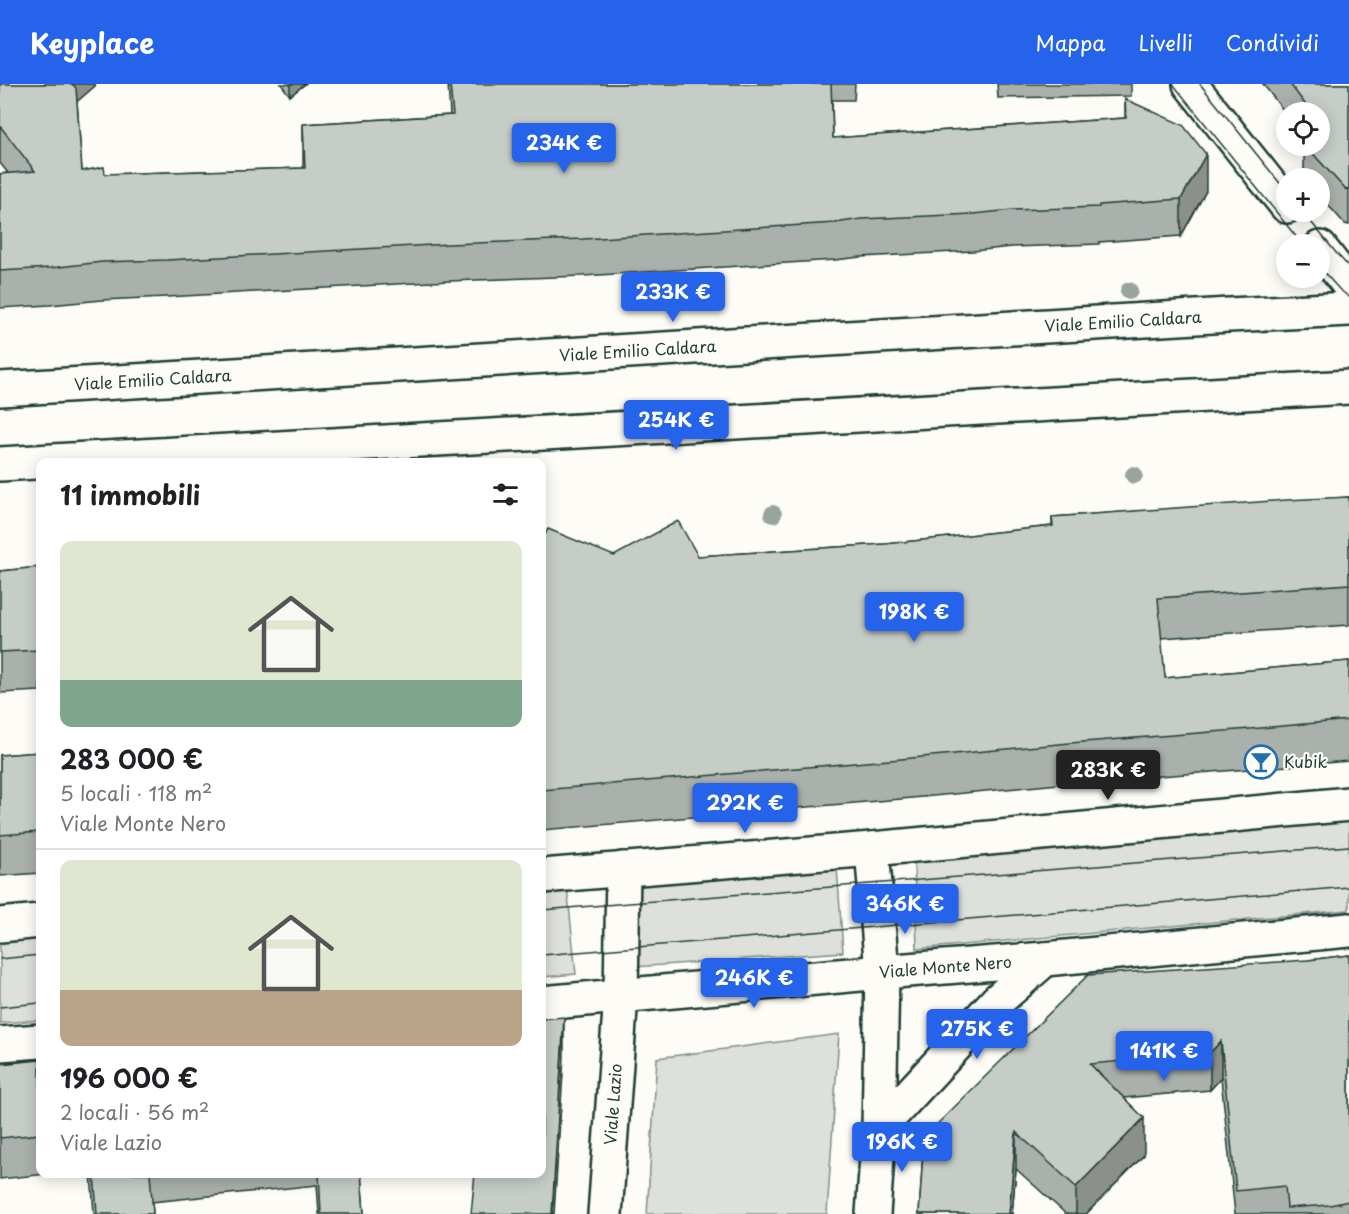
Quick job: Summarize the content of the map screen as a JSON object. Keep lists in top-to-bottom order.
{
  "streets": {
    "street": ["Viale Emilio Caldara", "Viale Monte Nero", "Viale Lazio"]
  },
  "crossings": [
    ["Viale Monte Nero", "Viale Lazio"]
  ],
  "places": {
    "bar": ["Kubik"]
  },
  "page": {
    "header": "Keyplace",
    "nav": ["Mappa", "Livelli", "Condividi"],
    "map_buttons": ["+", "−"],
    "price": [
      "234K €",
      "233K €",
      "254K €",
      "198K €",
      "283K €",
      "292K €",
      "346K €",
      "246K €",
      "275K €",
      "141K €",
      "196K €"
    ],
    "heading": "11 immobili",
    "list": [
      {
        "name": "283 000 €",
        "note": "5 locali · 118 m² · Viale Monte Nero"
      },
      {
        "name": "196 000 €",
        "note": "2 locali · 56 m² · Viale Lazio"
      }
    ]
  }
}
